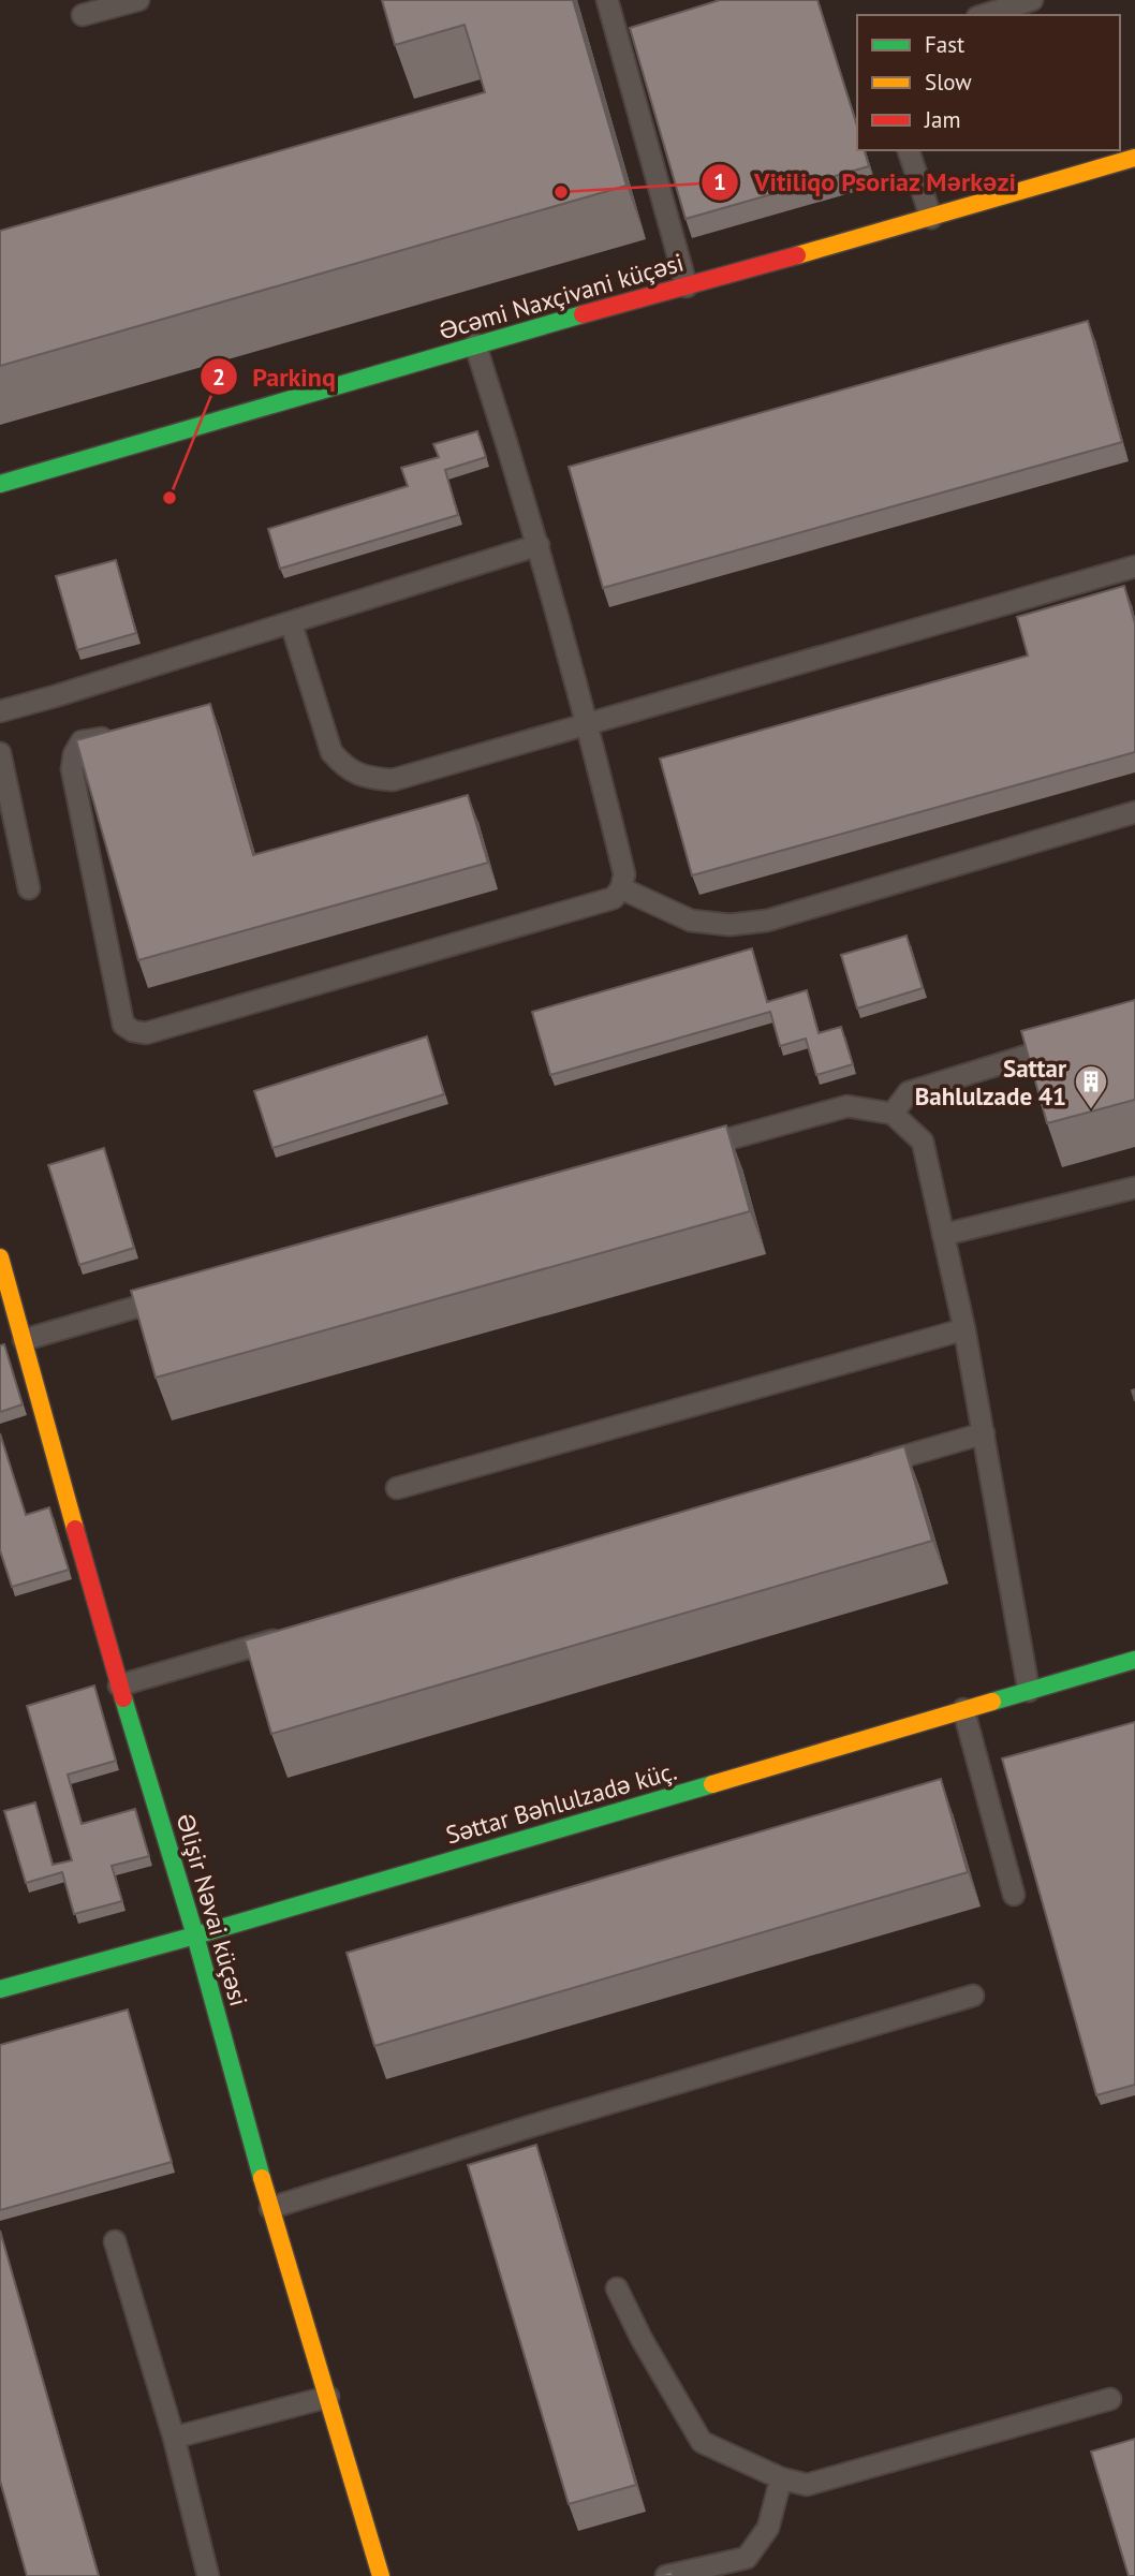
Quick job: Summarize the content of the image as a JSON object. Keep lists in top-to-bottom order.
{
  "streets": {
    "street": ["Əcəmi Naxçivani küçəsi", "Səttar Bəhlulzadə küç.", "Əlişir Nəvai küçəsi"]
  },
  "crossings": [
    ["Səttar Bəhlulzadə küç.", "Əlişir Nəvai küçəsi"]
  ],
  "places": {
    "other": ["Vitiliqo Psoriaz Mərkəzi", "Parkinq"],
    "building": ["Sattar Bahlulzade 41"]
  },
  "legend": ["Fast", "Slow", "Jam"]
}
